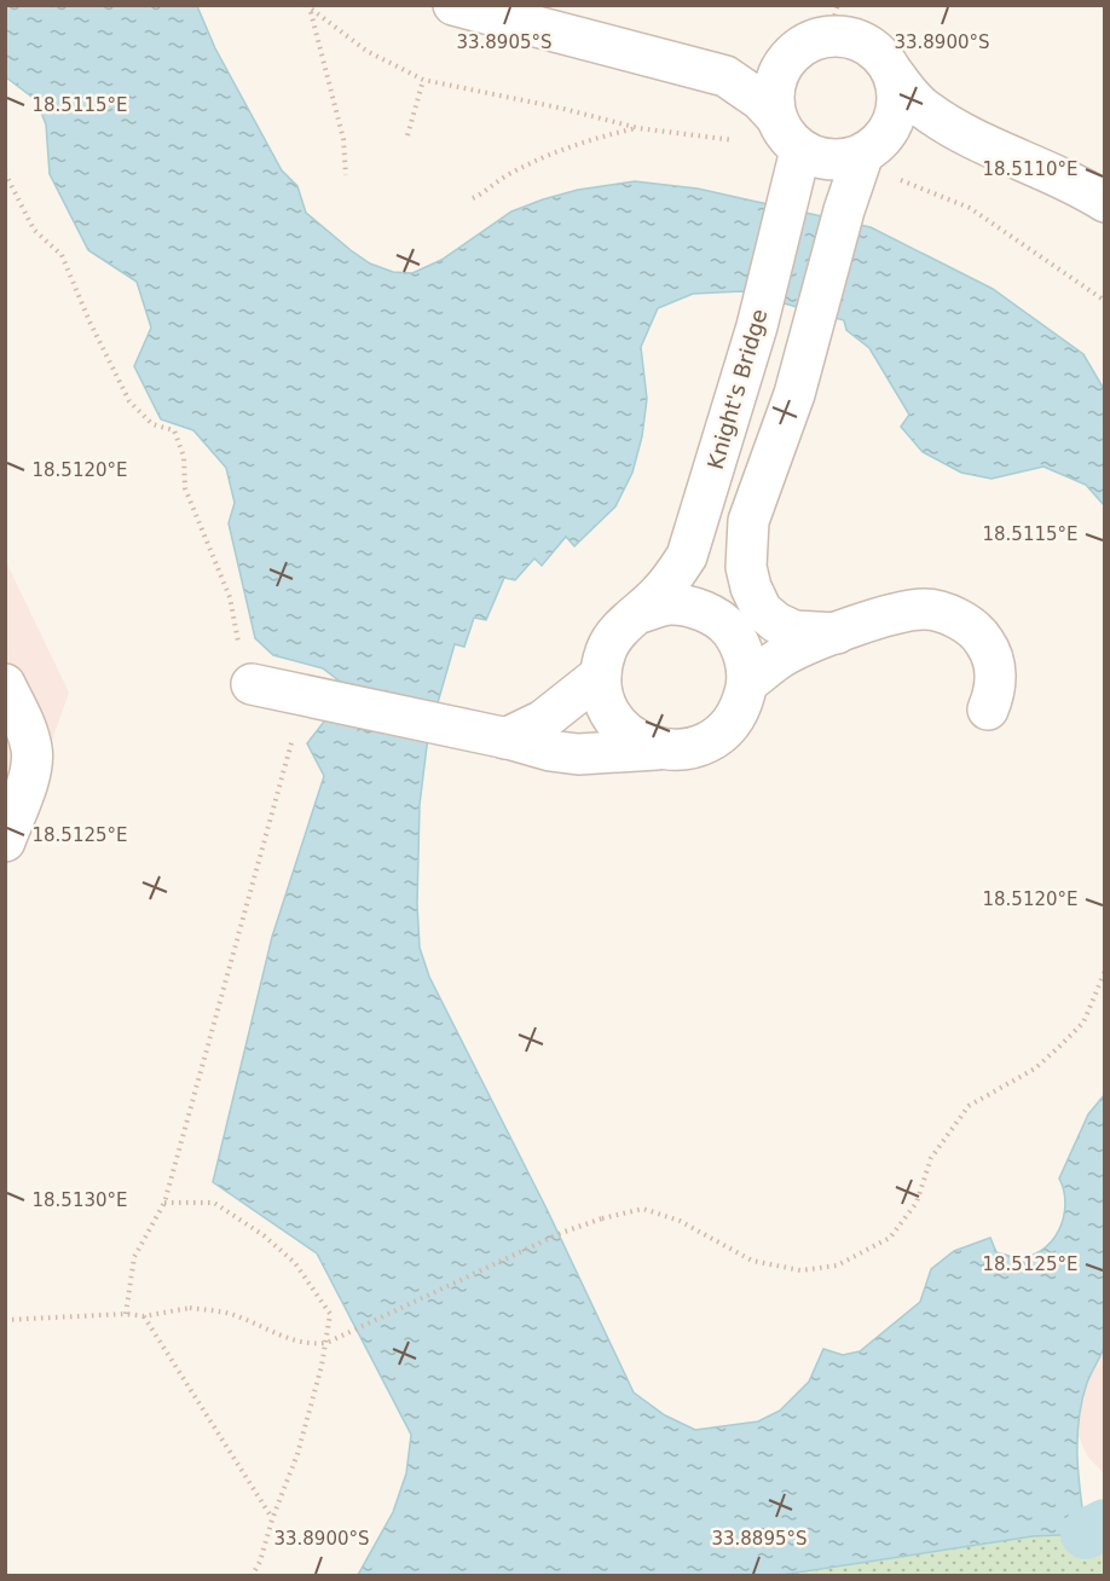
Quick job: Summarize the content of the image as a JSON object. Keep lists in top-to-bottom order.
{
  "streets": {
    "street": ["Knight's Bridge"]
  },
  "coordinates": [
    "33.8905°S",
    "33.8900°S",
    "18.5115°E",
    "18.5110°E",
    "18.5120°E",
    "18.5125°E",
    "18.5130°E",
    "33.8895°S"
  ]
}
